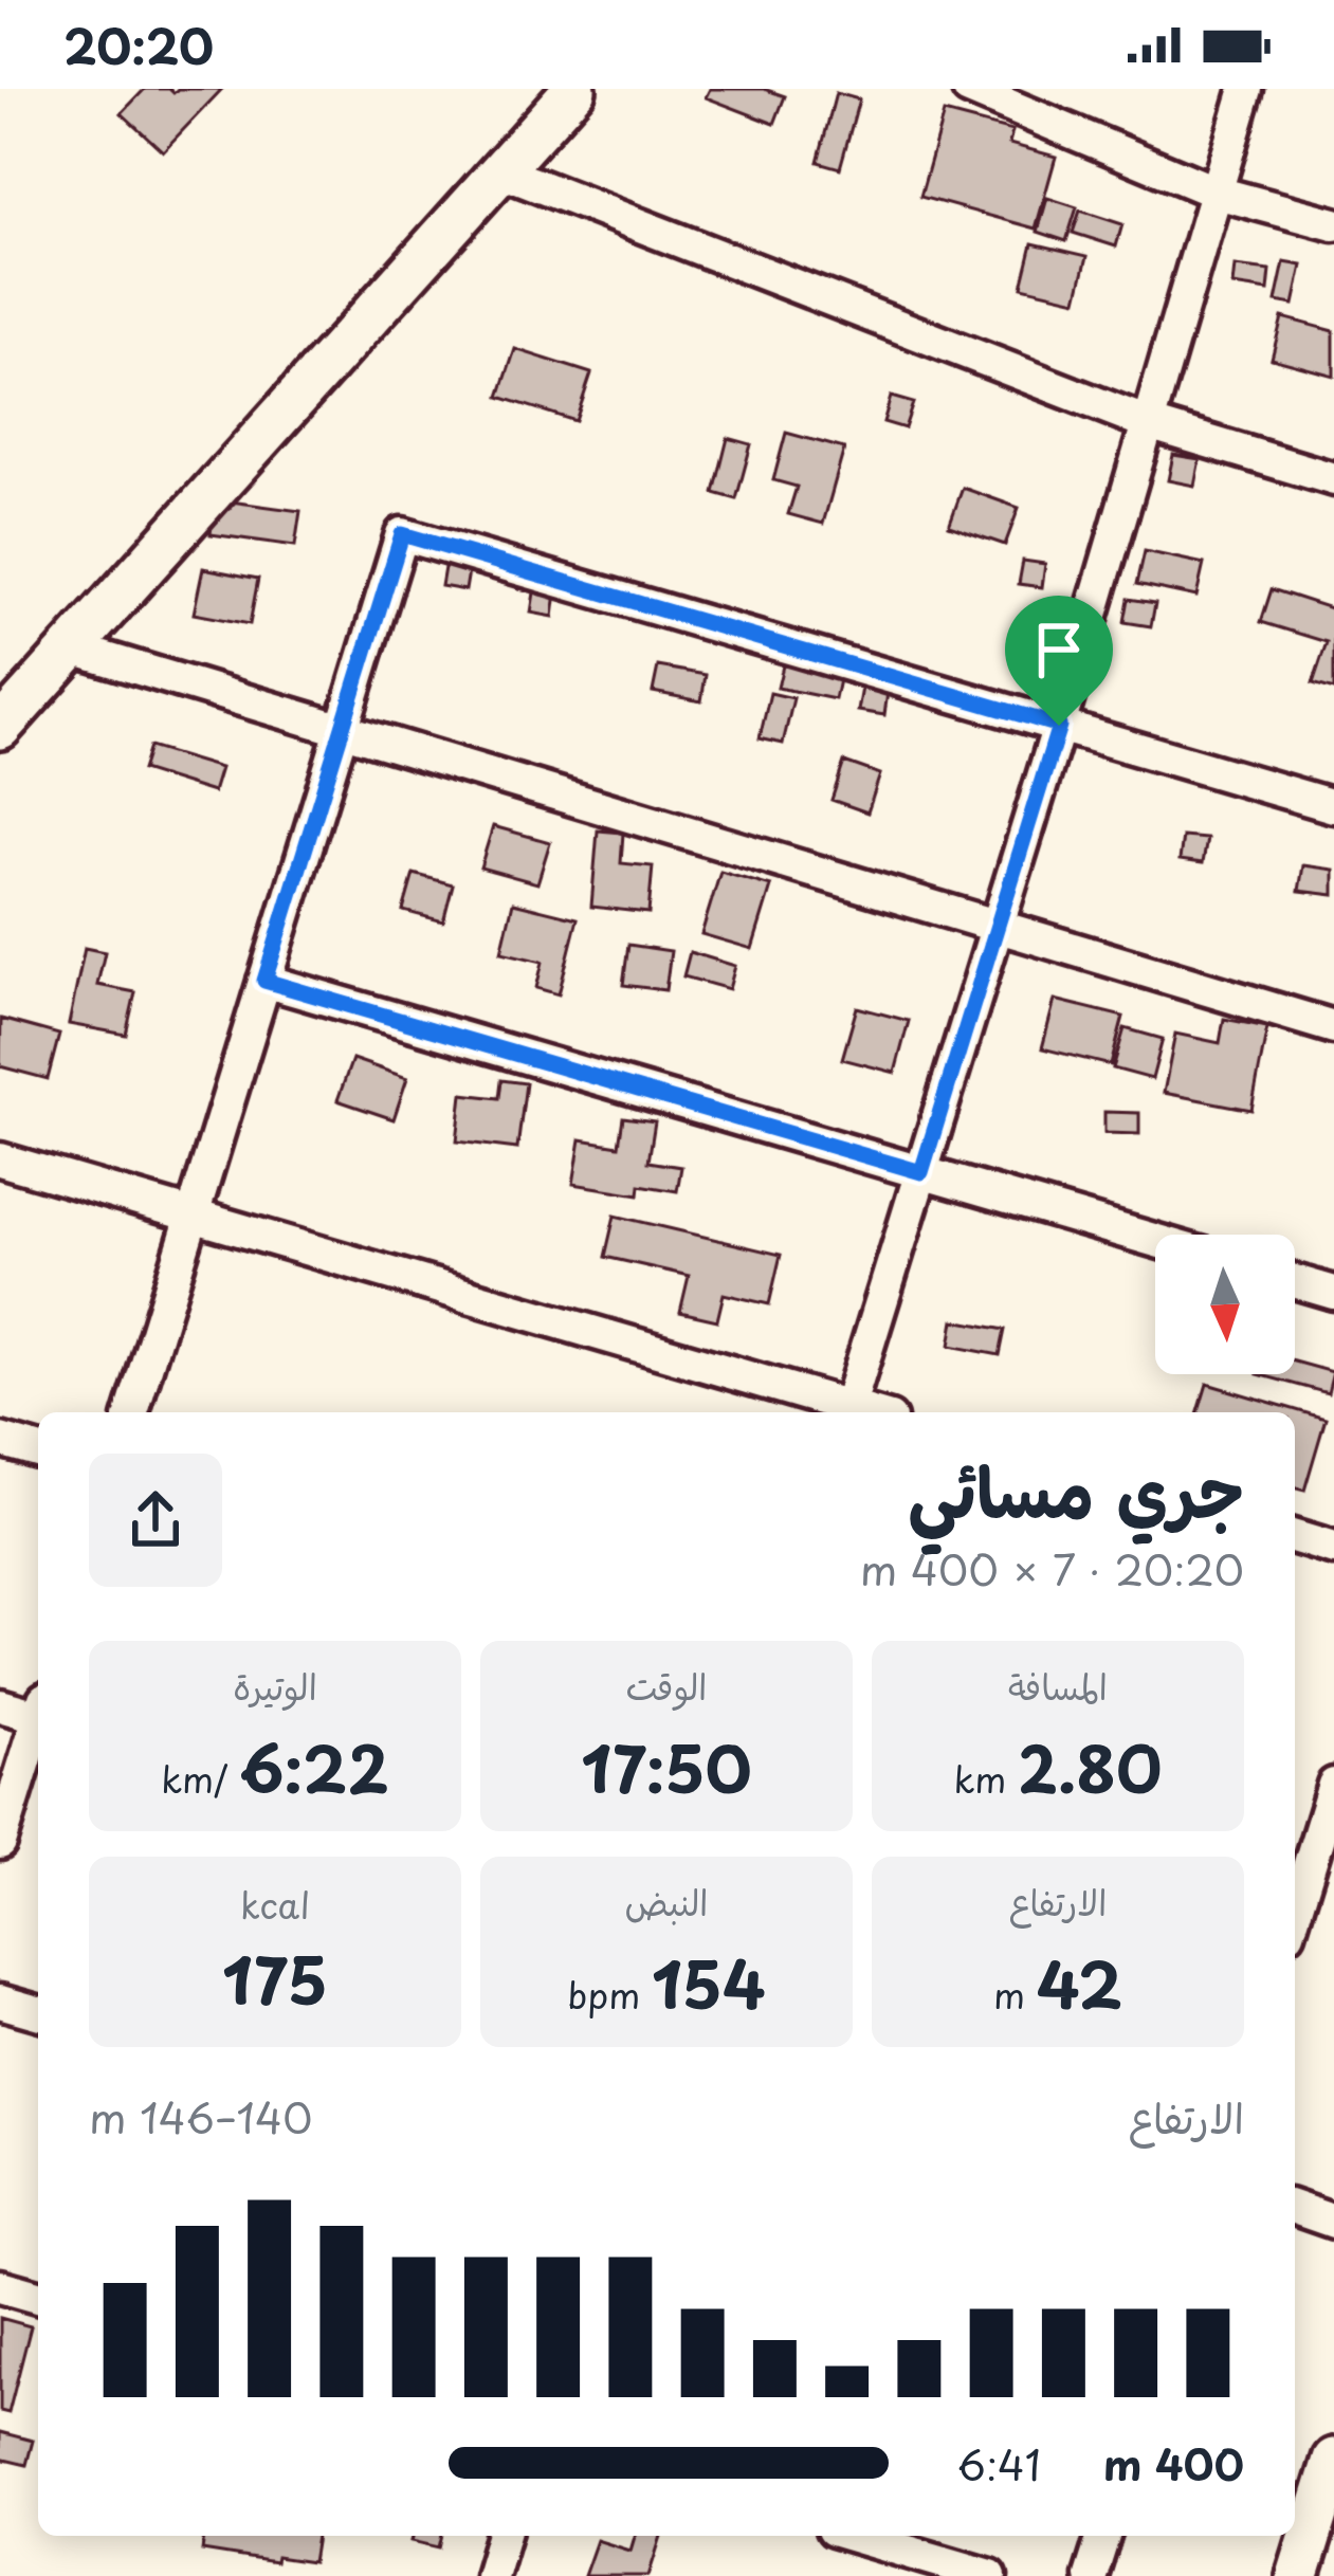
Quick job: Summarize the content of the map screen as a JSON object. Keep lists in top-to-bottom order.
{
  "north": "bottom",
  "page": {
    "status": "20:20",
    "heading": ["جري مسائي", "20:20 · 7 × 400 m"],
    "stats": [
      ["المسافة", "2.80 km"],
      ["الوقت", "17:50"],
      ["الوتيرة", "6:22 /km"],
      ["الارتفاع", "42 m"],
      ["النبض", "154 bpm"],
      ["kcal", "175"]
    ],
    "chart": ["الارتفاع", "140–146 m"],
    "list": [
      {
        "name": "400 m",
        "note": "6:41"
      }
    ]
  }
}
